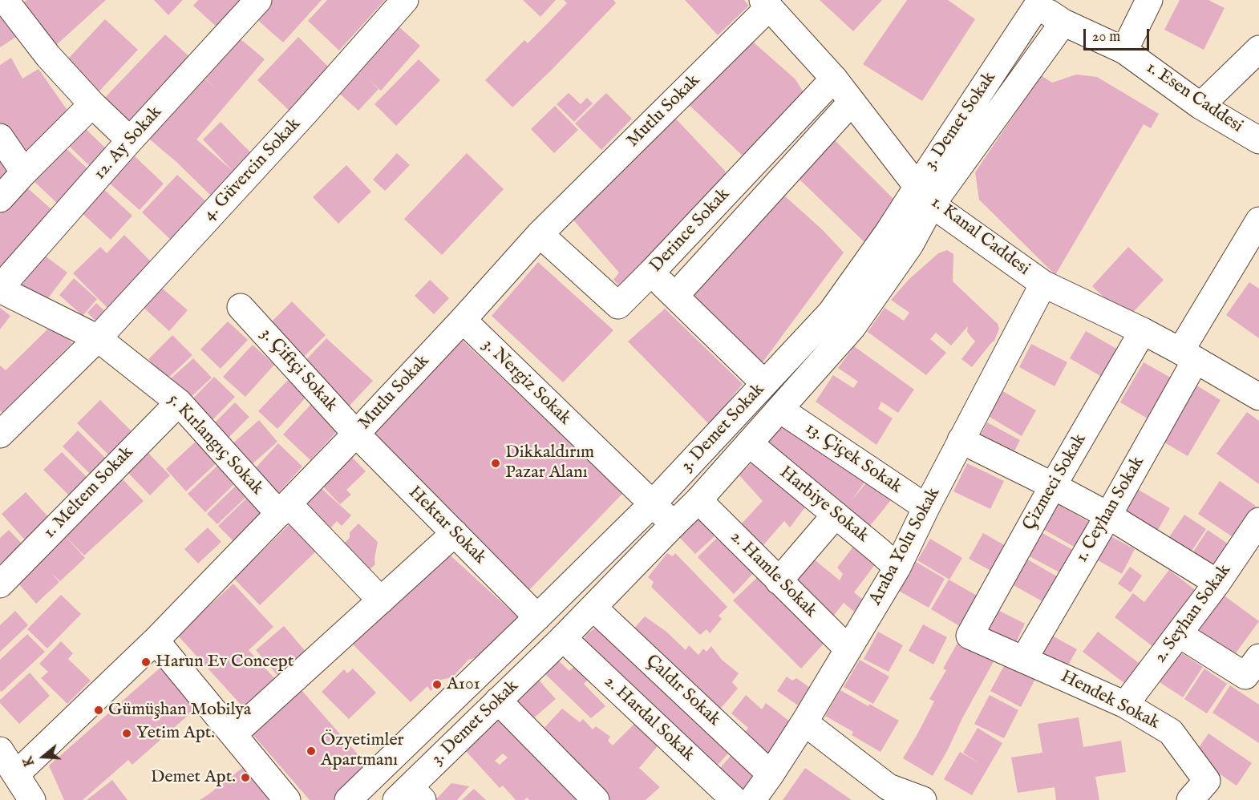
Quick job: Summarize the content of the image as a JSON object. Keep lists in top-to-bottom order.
{
  "streets": {
    "street": [
      "1. Esen Caddesi",
      "Mutlu Sokak",
      "3. Demet Sokak",
      "12. Ay Sokak",
      "4. Güvercin Sokak",
      "Derince Sokak",
      "1. Kanal Caddesi",
      "3. Çiftçi Sokak",
      "3. Nergiz Sokak",
      "5. Kırlangıç Sokak",
      "13. Çiçek Sokak",
      "Çizmeci Sokak",
      "1. Meltem Sokak",
      "Harbiye Sokak",
      "1. Ceyhan Sokak",
      "Hektar Sokak",
      "Araba Yolu Sokak",
      "2. Hamle Sokak",
      "2. Seyhan Sokak",
      "Çaldır Sokak",
      "Hendek Sokak",
      "2. Hardal Sokak"
    ]
  },
  "crossings": [
    ["1. Esen Caddesi", "3. Demet Sokak"],
    ["Mutlu Sokak", "Derince Sokak"],
    ["Mutlu Sokak", "1. Kanal Caddesi"],
    ["Mutlu Sokak", "3. Çiftçi Sokak"],
    ["Mutlu Sokak", "3. Nergiz Sokak"],
    ["Mutlu Sokak", "5. Kırlangıç Sokak"],
    ["Mutlu Sokak", "Hektar Sokak"],
    ["3. Demet Sokak", "1. Kanal Caddesi"],
    ["3. Demet Sokak", "3. Nergiz Sokak"],
    ["3. Demet Sokak", "13. Çiçek Sokak"],
    ["3. Demet Sokak", "Harbiye Sokak"],
    ["3. Demet Sokak", "Hektar Sokak"],
    ["3. Demet Sokak", "2. Hamle Sokak"],
    ["3. Demet Sokak", "Çaldır Sokak"],
    ["3. Demet Sokak", "2. Hardal Sokak"],
    ["12. Ay Sokak", "5. Kırlangıç Sokak"],
    ["4. Güvercin Sokak", "5. Kırlangıç Sokak"],
    ["Derince Sokak", "1. Kanal Caddesi"],
    ["1. Kanal Caddesi", "Çizmeci Sokak"],
    ["1. Kanal Caddesi", "1. Ceyhan Sokak"],
    ["1. Kanal Caddesi", "Araba Yolu Sokak"],
    ["3. Çiftçi Sokak", "Hektar Sokak"],
    ["5. Kırlangıç Sokak", "1. Meltem Sokak"],
    ["13. Çiçek Sokak", "Araba Yolu Sokak"],
    ["Çizmeci Sokak", "Hendek Sokak"],
    ["Harbiye Sokak", "Araba Yolu Sokak"],
    ["1. Ceyhan Sokak", "Hendek Sokak"],
    ["Araba Yolu Sokak", "2. Hamle Sokak"],
    ["Araba Yolu Sokak", "Çaldır Sokak"],
    ["2. Seyhan Sokak", "Hendek Sokak"]
  ],
  "places": [
    "Dikkaldırım Pazar Alanı",
    "Harun Ev Concept",
    "A101",
    "Gümüşhan Mobilya",
    "Yetim Apt.",
    "Özyetimler Apartmanı",
    "Demet Apt."
  ],
  "scale_bar": "20 m",
  "north": "left"
}
